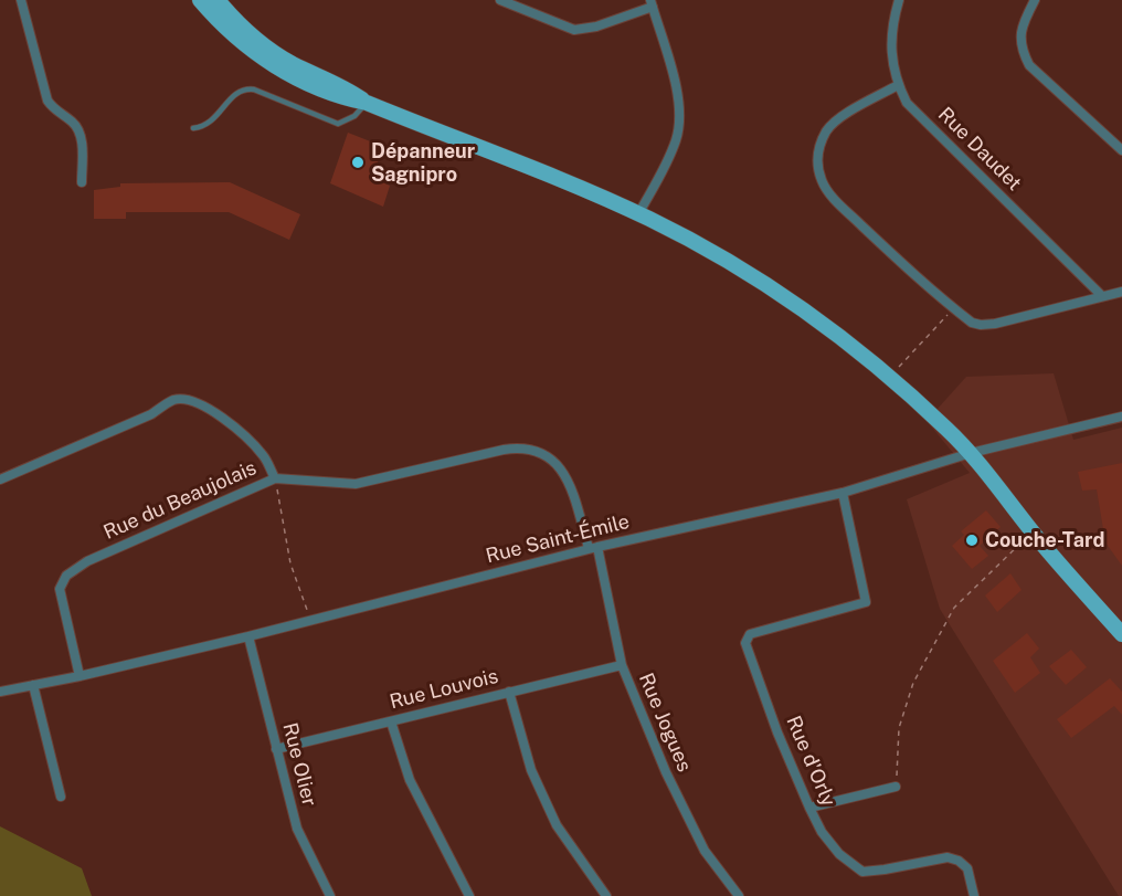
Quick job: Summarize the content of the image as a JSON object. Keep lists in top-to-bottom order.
{
  "streets": {
    "street": [
      "Rue Daudet",
      "Rue du Beaujolais",
      "Rue Saint-Émile",
      "Rue Louvois",
      "Rue Jogues",
      "Rue d'Orly",
      "Rue Olier"
    ]
  },
  "crossings": [
    ["Rue du Beaujolais", "Rue Saint-Émile"],
    ["Rue du Beaujolais", "Rue Jogues"],
    ["Rue Saint-Émile", "Rue Jogues"],
    ["Rue Saint-Émile", "Rue d'Orly"],
    ["Rue Saint-Émile", "Rue Olier"],
    ["Rue Louvois", "Rue Jogues"],
    ["Rue Louvois", "Rue Olier"]
  ],
  "places": ["Dépanneur Sagnipro", "Couche-Tard"]
}
